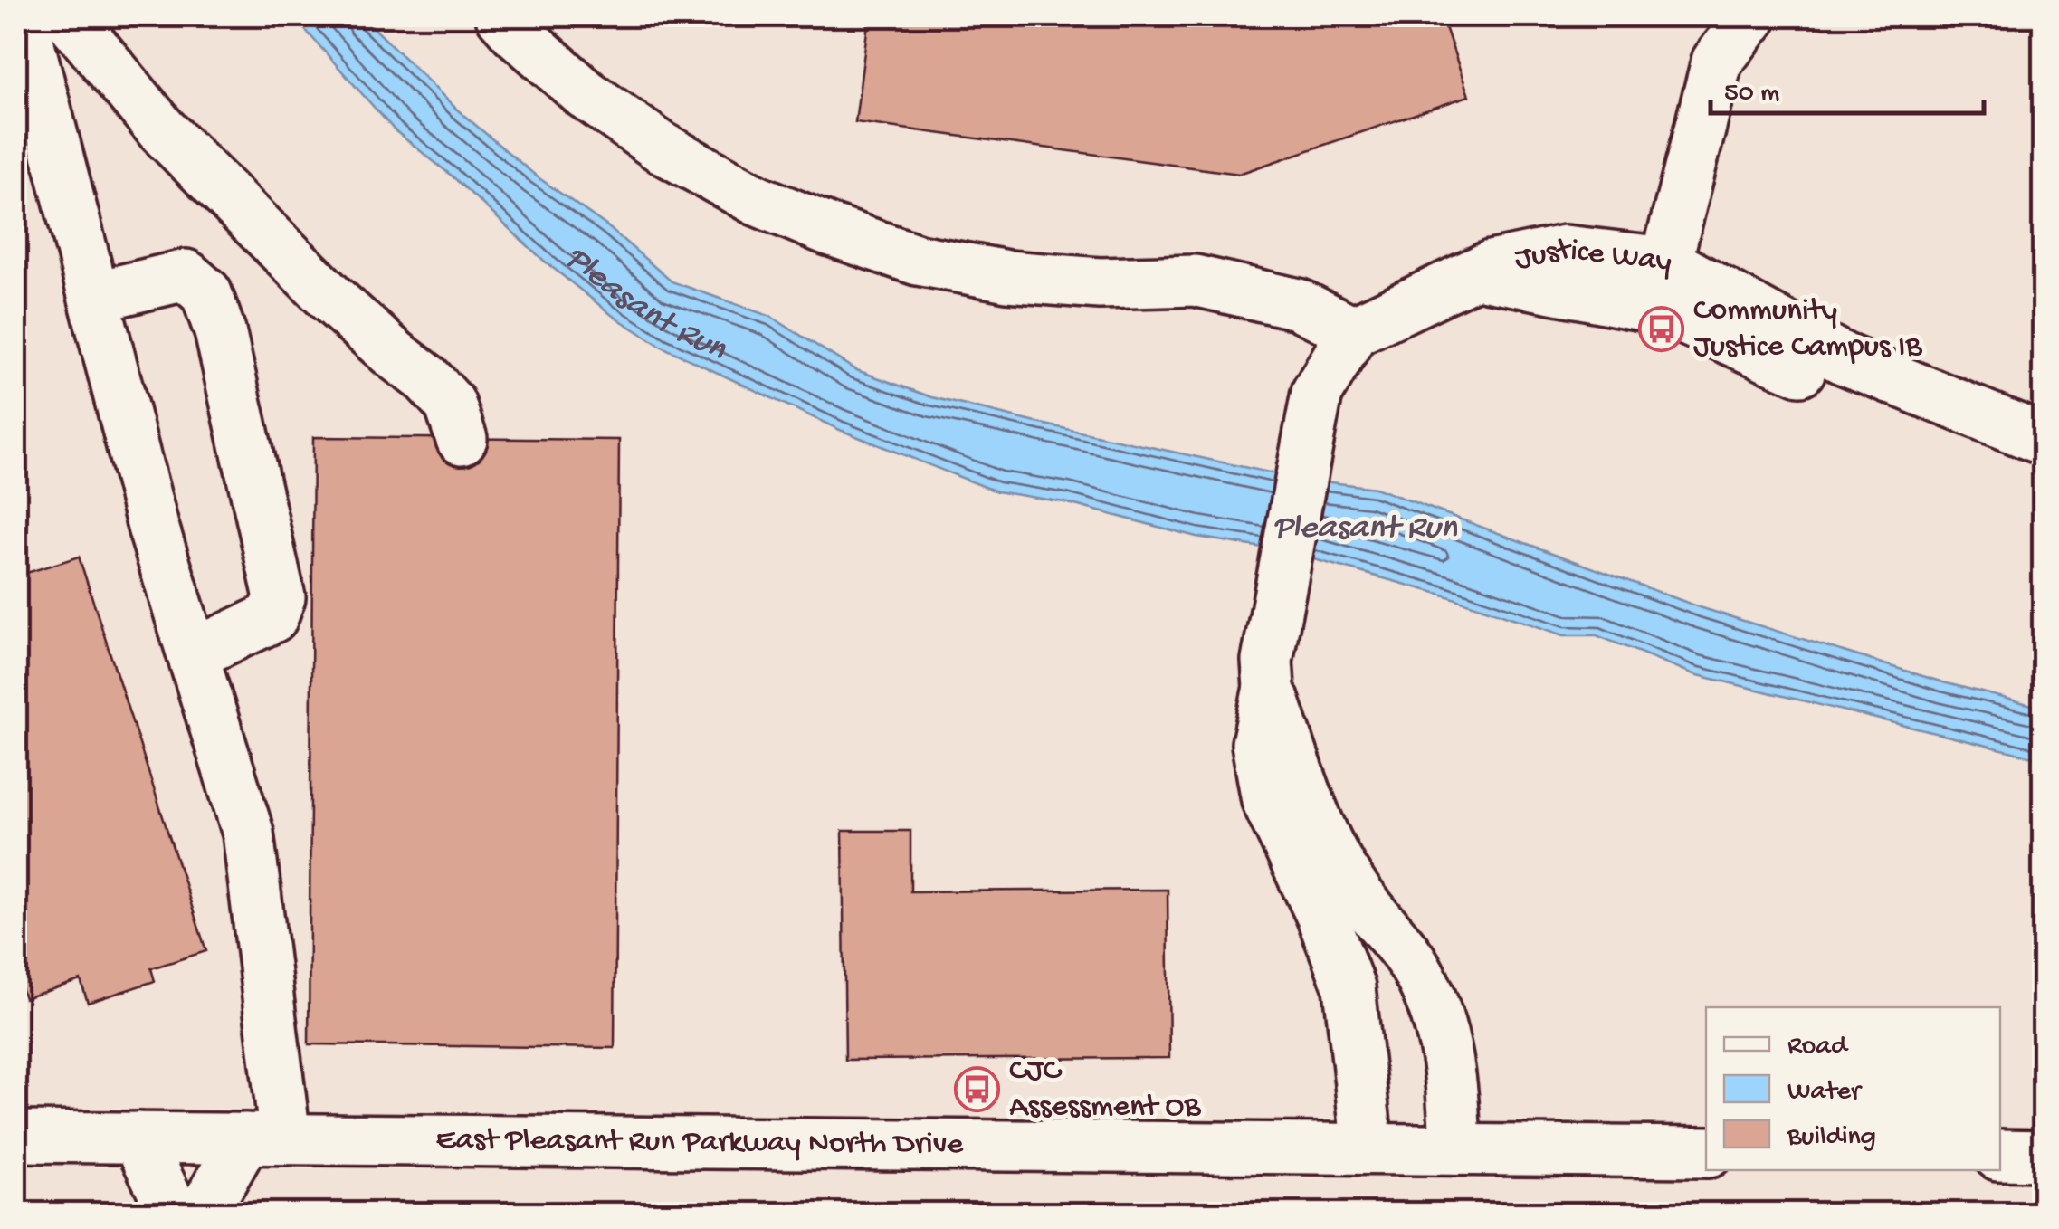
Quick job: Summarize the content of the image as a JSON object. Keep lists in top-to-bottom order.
{
  "streets": {
    "street": ["Justice Way", "East Pleasant Run Parkway North Drive"]
  },
  "water": ["Pleasant Run"],
  "places": {
    "bus stop": ["Community Justice Campus IB", "CJC Assessment OB"]
  },
  "legend": ["Road", "Water", "Building"],
  "scale_bar": "50 m"
}
